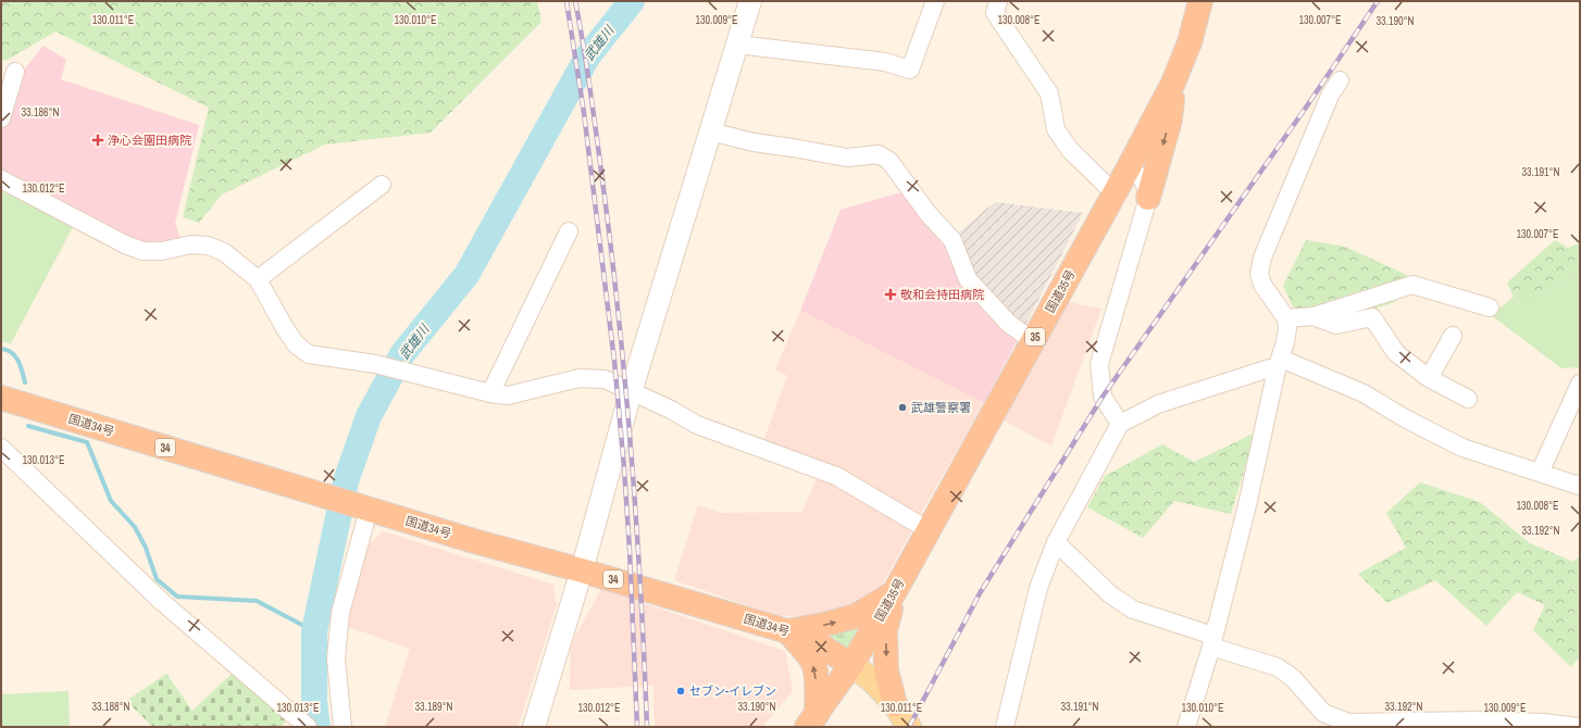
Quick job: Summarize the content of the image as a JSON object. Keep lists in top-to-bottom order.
{
  "streets": {
    "highway": [
      "国道35号",
      "35",
      "国道34号",
      "34"
    ]
  },
  "crossings": [
    ["国道35号", "国道34号"]
  ],
  "water": ["武雄川"],
  "places": {
    "health": ["浄心会園田病院", "敬和会持田病院"],
    "other": ["武雄警察署", "セブン-イレブン"]
  },
  "coordinates": [
    "130.008°E",
    "130.011°E",
    "130.010°E",
    "130.009°E",
    "130.007°E",
    "33.190°N",
    "33.186°N",
    "33.191°N",
    "130.012°E",
    "130.013°E",
    "33.192°N",
    "33.188°N",
    "33.189°N"
  ]
}
